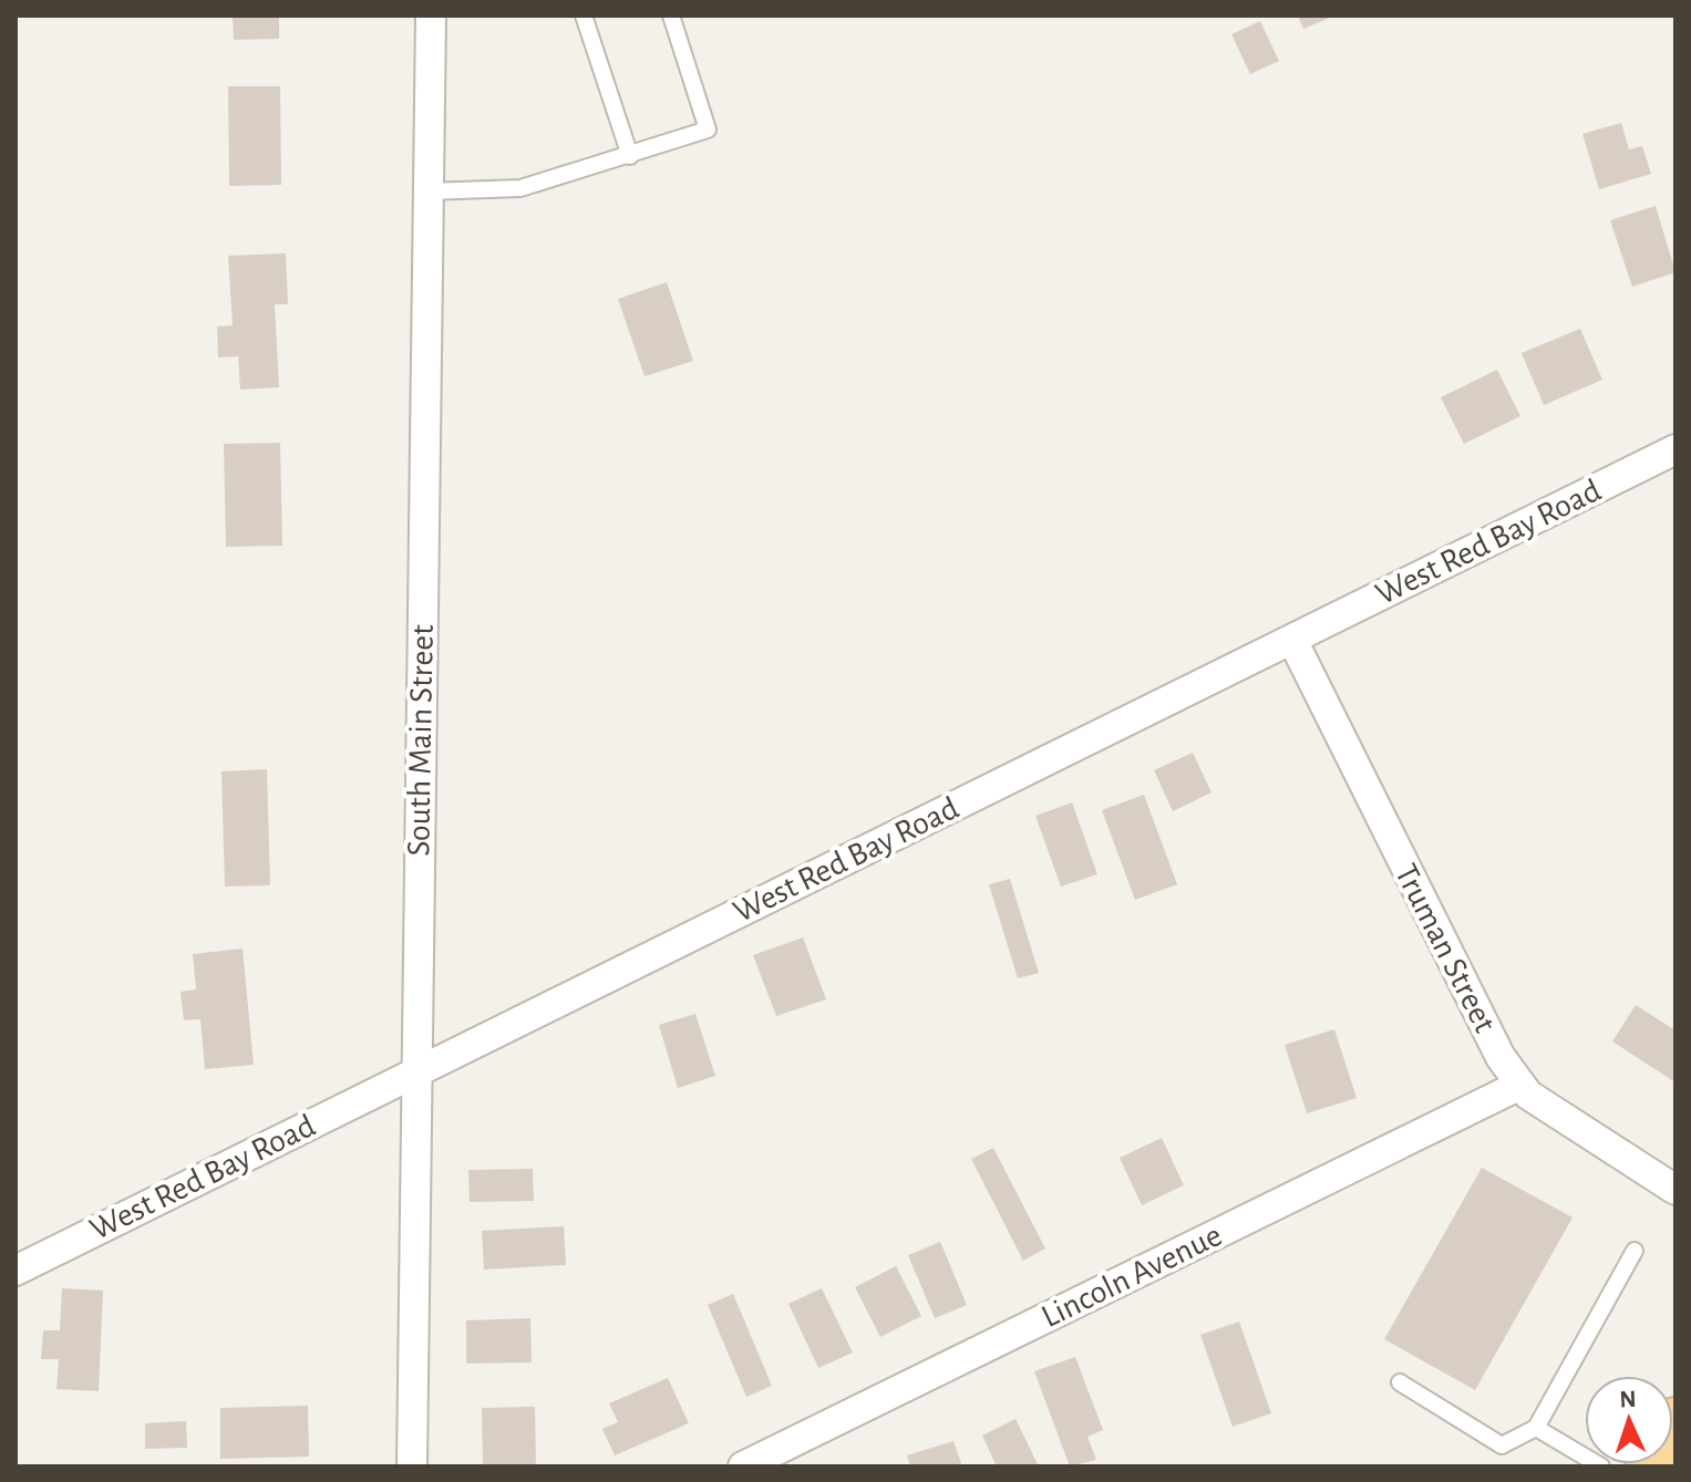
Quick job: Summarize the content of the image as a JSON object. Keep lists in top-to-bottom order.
{
  "streets": {
    "street": [
      "West Red Bay Road",
      "South Main Street",
      "Truman Street",
      "Lincoln Avenue"
    ]
  },
  "crossings": [
    ["West Red Bay Road", "South Main Street"],
    ["West Red Bay Road", "Truman Street"],
    ["Truman Street", "Lincoln Avenue"]
  ],
  "north": "top"
}
